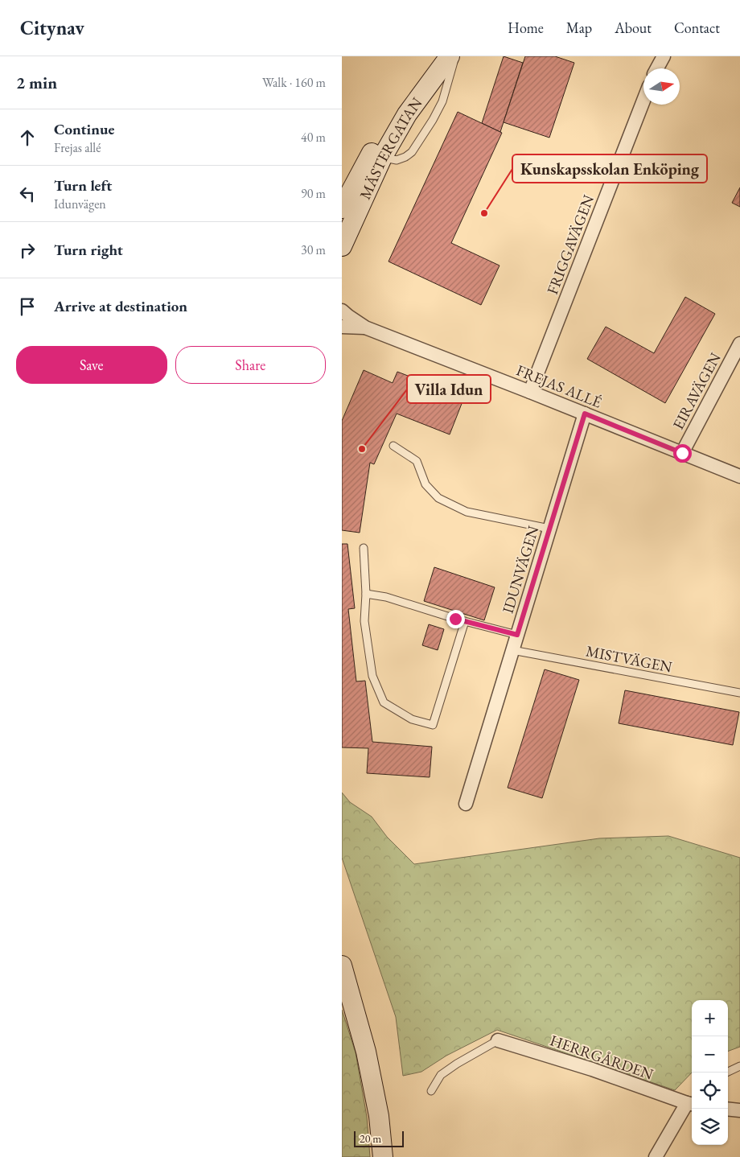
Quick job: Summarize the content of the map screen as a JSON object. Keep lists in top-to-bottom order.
{
  "streets": {
    "main road": ["MÄSTERGATAN"],
    "street": [
      "FRIGGAVÄGEN",
      "FREJAS ALLÉ",
      "EIRAVÄGEN",
      "IDUNVÄGEN",
      "HERRGÅRDEN"
    ],
    "lane": ["MISTVÄGEN"]
  },
  "crossings": [
    ["FRIGGAVÄGEN", "FREJAS ALLÉ"],
    ["FREJAS ALLÉ", "EIRAVÄGEN"],
    ["FREJAS ALLÉ", "IDUNVÄGEN"],
    ["IDUNVÄGEN", "MISTVÄGEN"]
  ],
  "places": ["Kunskapsskolan Enköping", "Villa Idun"],
  "scale_bar": "20 m",
  "north": "right",
  "page": {
    "header": "Citynav",
    "nav": [
      "Home",
      "Map",
      "About",
      "Contact"
    ],
    "heading": ["2 min", "Walk · 160 m"],
    "list": [
      ["Continue", "Frejas allé", "40 m"],
      ["Turn left", "Idunvägen", "90 m"],
      ["Turn right", "30 m"],
      "Arrive at destination"
    ],
    "buttons": ["Save", "Share"],
    "map_buttons": ["+", "−"],
    "scale": "20 m"
  }
}
